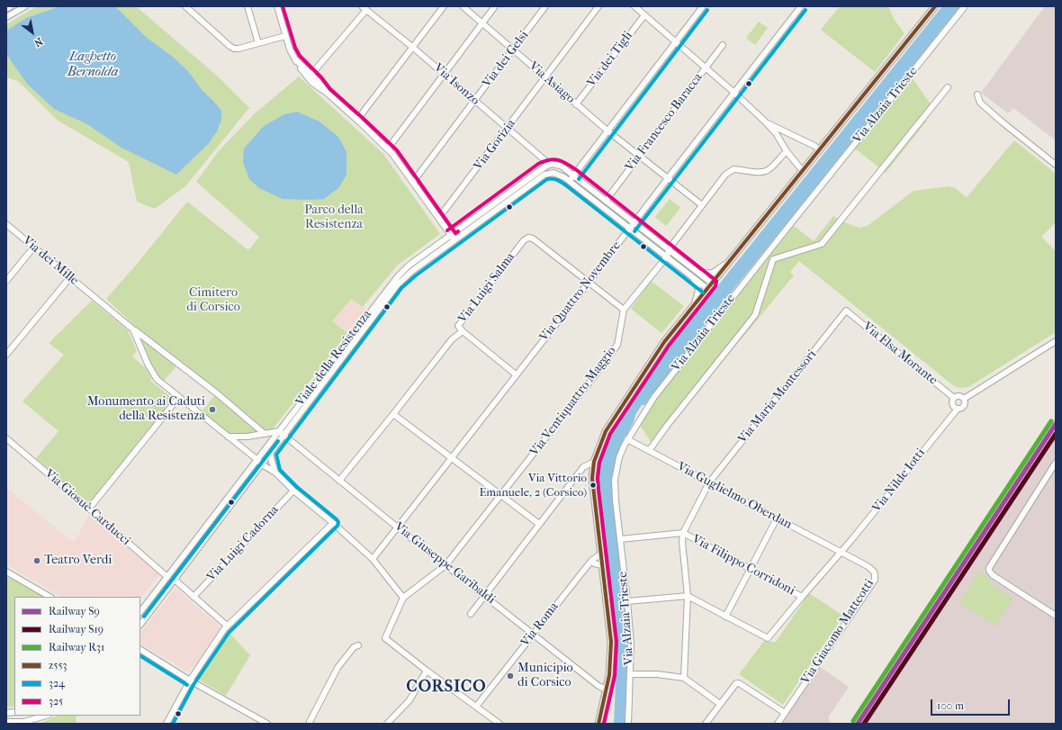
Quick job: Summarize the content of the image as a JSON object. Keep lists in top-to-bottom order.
{
  "streets": {
    "street": [
      "Via dei Gelsi",
      "Via dei Tigli",
      "Via Asiago",
      "Via Isonzo",
      "Via Alzaia Trieste",
      "Via Francesco Baracca",
      "Via Gorizia",
      "Via dei Mille",
      "Via Luigi Salma",
      "Via Quattro Novembre",
      "Via Elsa Morante",
      "Viale della Resistenza",
      "Via Maria Montessori",
      "Via Ventiquattro Maggio",
      "Via Nilde Iotti",
      "Via Guglielmo Oberdan",
      "Via Giosuè Carducci",
      "Via Luigi Cadorna",
      "Via Giuseppe Garibaldi",
      "Via Filippo Corridoni",
      "Via Roma",
      "Via Giacomo Matteotti"
    ]
  },
  "crossings": [
    ["Via dei Gelsi", "Via Asiago"],
    ["Via dei Gelsi", "Via Isonzo"],
    ["Via dei Tigli", "Via Asiago"],
    ["Via Asiago", "Via Francesco Baracca"],
    ["Via Asiago", "Via Gorizia"],
    ["Via Asiago", "Via Quattro Novembre"],
    ["Via Isonzo", "Via Gorizia"],
    ["Via Isonzo", "Viale della Resistenza"],
    ["Via Alzaia Trieste", "Via Guglielmo Oberdan"],
    ["Via Alzaia Trieste", "Via Filippo Corridoni"],
    ["Via Luigi Salma", "Via Quattro Novembre"],
    ["Via Luigi Salma", "Via Ventiquattro Maggio"],
    ["Via Luigi Salma", "Via Giuseppe Garibaldi"],
    ["Via Quattro Novembre", "Viale della Resistenza"],
    ["Via Quattro Novembre", "Via Giuseppe Garibaldi"],
    ["Via Elsa Morante", "Via Maria Montessori"],
    ["Via Elsa Morante", "Via Nilde Iotti"],
    ["Viale della Resistenza", "Via Ventiquattro Maggio"],
    ["Viale della Resistenza", "Via Giosuè Carducci"],
    ["Viale della Resistenza", "Via Giuseppe Garibaldi"],
    ["Via Maria Montessori", "Via Guglielmo Oberdan"],
    ["Via Maria Montessori", "Via Filippo Corridoni"],
    ["Via Ventiquattro Maggio", "Via Giuseppe Garibaldi"],
    ["Via Nilde Iotti", "Via Guglielmo Oberdan"],
    ["Via Nilde Iotti", "Via Filippo Corridoni"],
    ["Via Nilde Iotti", "Via Giacomo Matteotti"],
    ["Via Guglielmo Oberdan", "Via Giacomo Matteotti"],
    ["Via Giuseppe Garibaldi", "Via Roma"]
  ],
  "districts": ["CORSICO"],
  "water": ["Laghetto Bernolda"],
  "parks": ["Parco della Resistenza", "Cimitero di Corsico"],
  "places": [
    "Monumento ai Caduti della Resistenza",
    "Via Vittorio Emanuele, 2 (Corsico)",
    "Teatro Verdi",
    "Municipio di Corsico"
  ],
  "lines": [
    "transit line z553",
    "transit line 325",
    "transit line 324",
    "rail line R31",
    "rail line S9",
    "rail line S19"
  ],
  "legend": [
    "Railway S9",
    "Railway S19",
    "Railway R31",
    "z553",
    "324",
    "325"
  ],
  "scale_bar": "100 m",
  "north": "bottom right"
}
